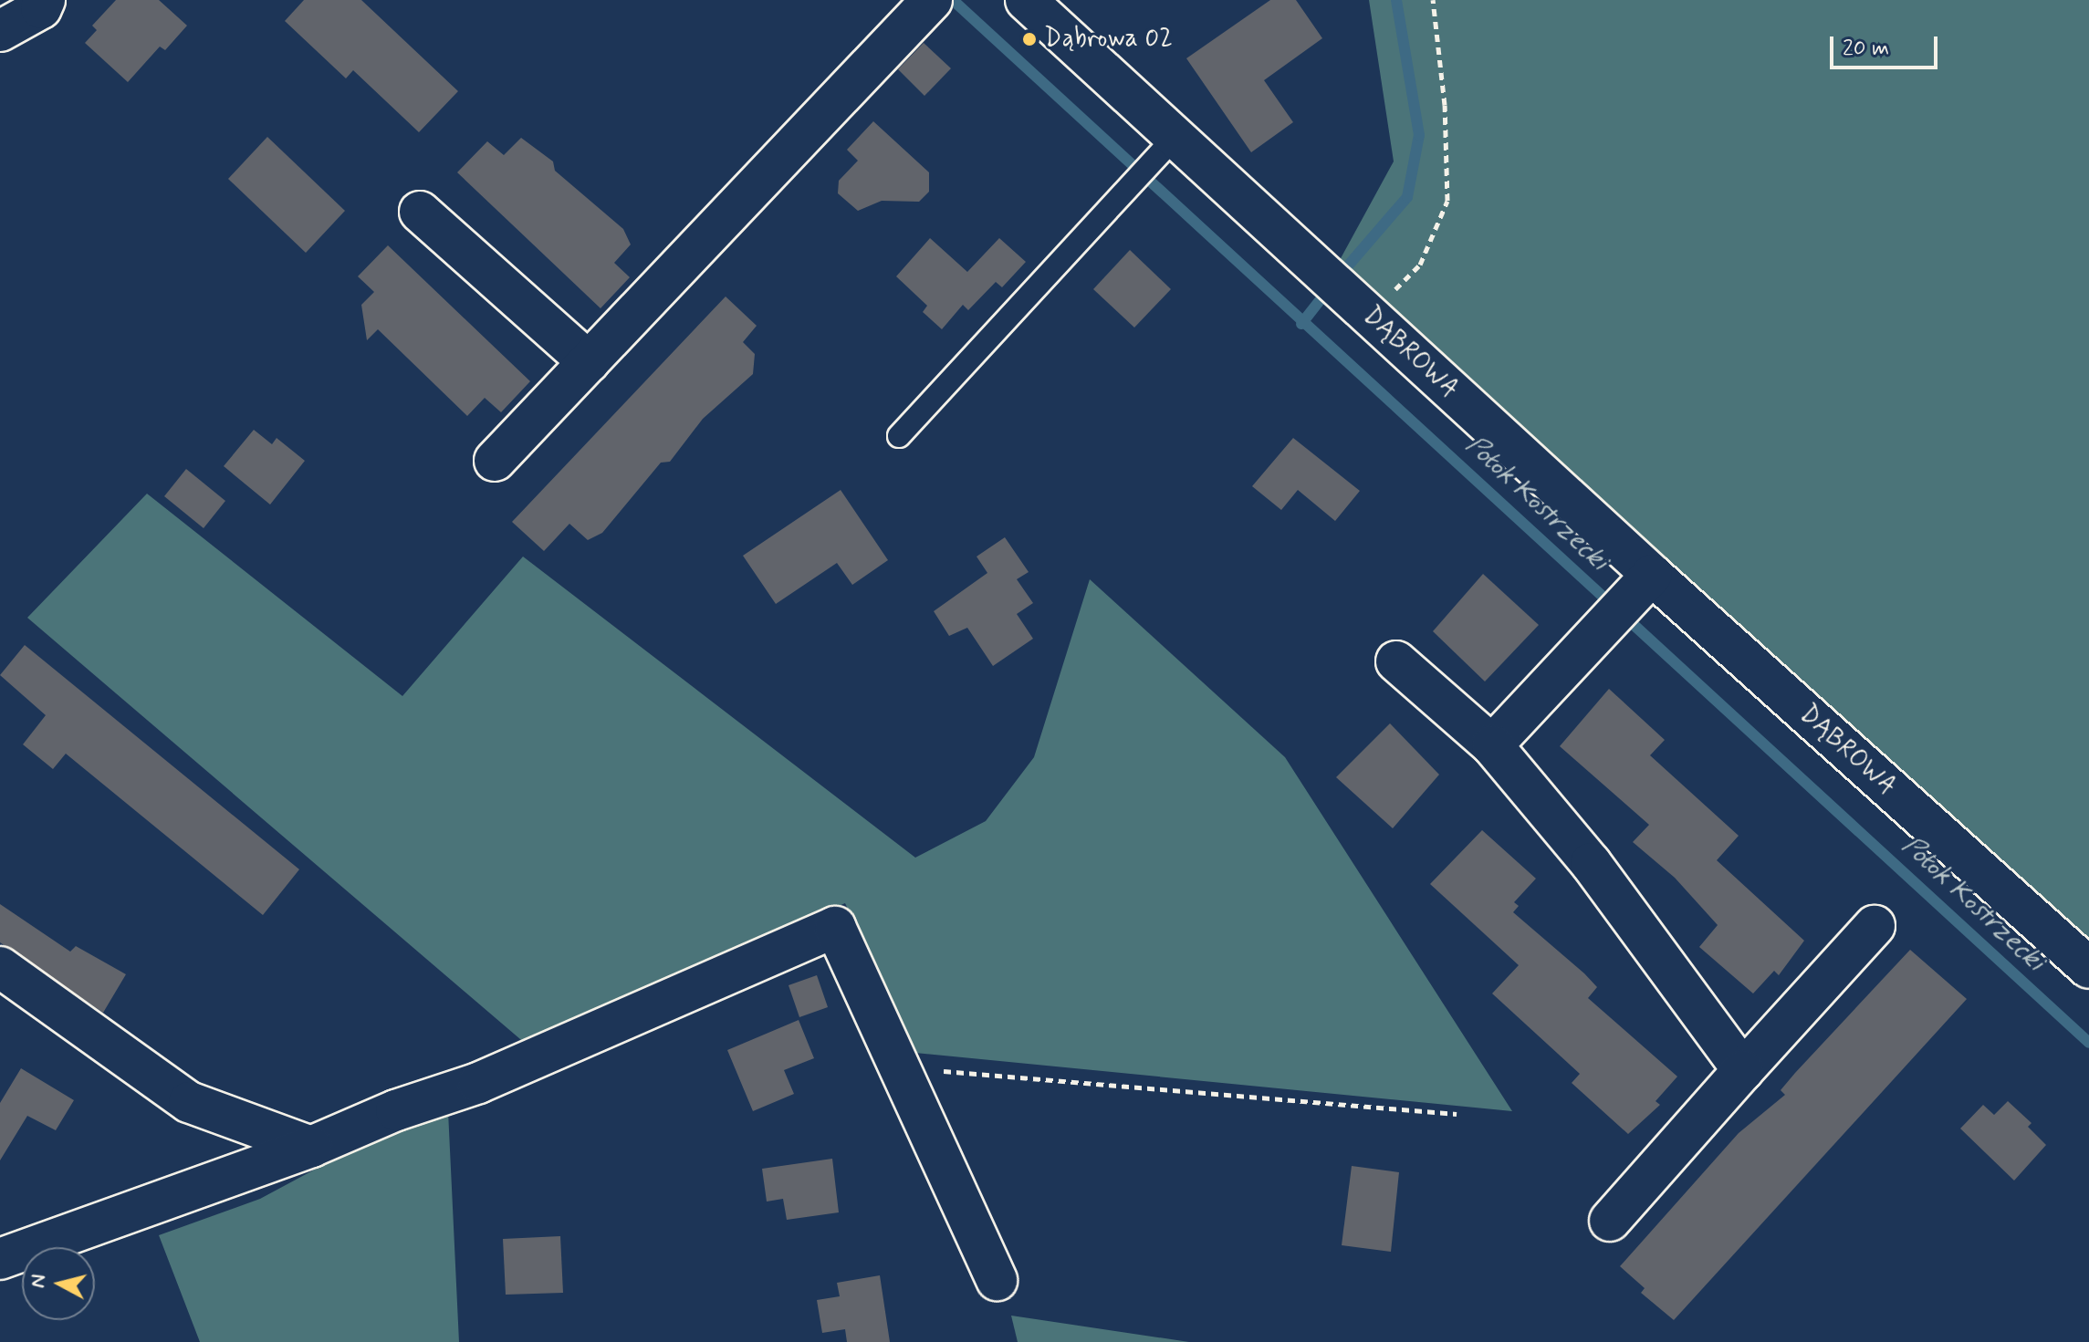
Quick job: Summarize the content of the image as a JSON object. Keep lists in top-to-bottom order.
{
  "streets": {
    "street": ["DĄBROWA"]
  },
  "water": ["Potok Kostrzecki"],
  "places": ["Dąbrowa 02"],
  "scale_bar": "20 m",
  "north": "left"
}
